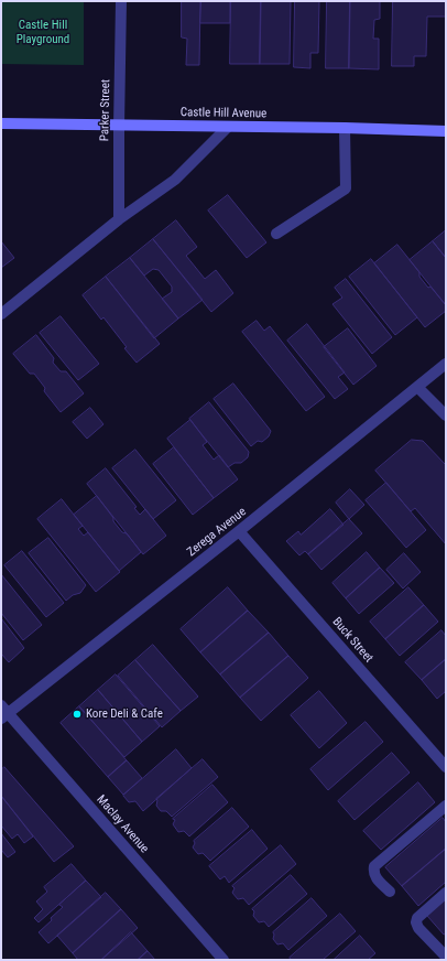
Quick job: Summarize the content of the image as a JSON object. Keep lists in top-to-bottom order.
{
  "streets": {
    "main road": ["Castle Hill Avenue"],
    "street": [
      "Parker Street",
      "Zerega Avenue",
      "Buck Street",
      "Maclay Avenue"
    ]
  },
  "crossings": [
    ["Parker Street", "Castle Hill Avenue"],
    ["Zerega Avenue", "Buck Street"],
    ["Zerega Avenue", "Maclay Avenue"]
  ],
  "parks": ["Castle Hill Playground"],
  "places": ["Kore Deli & Cafe"]
}
